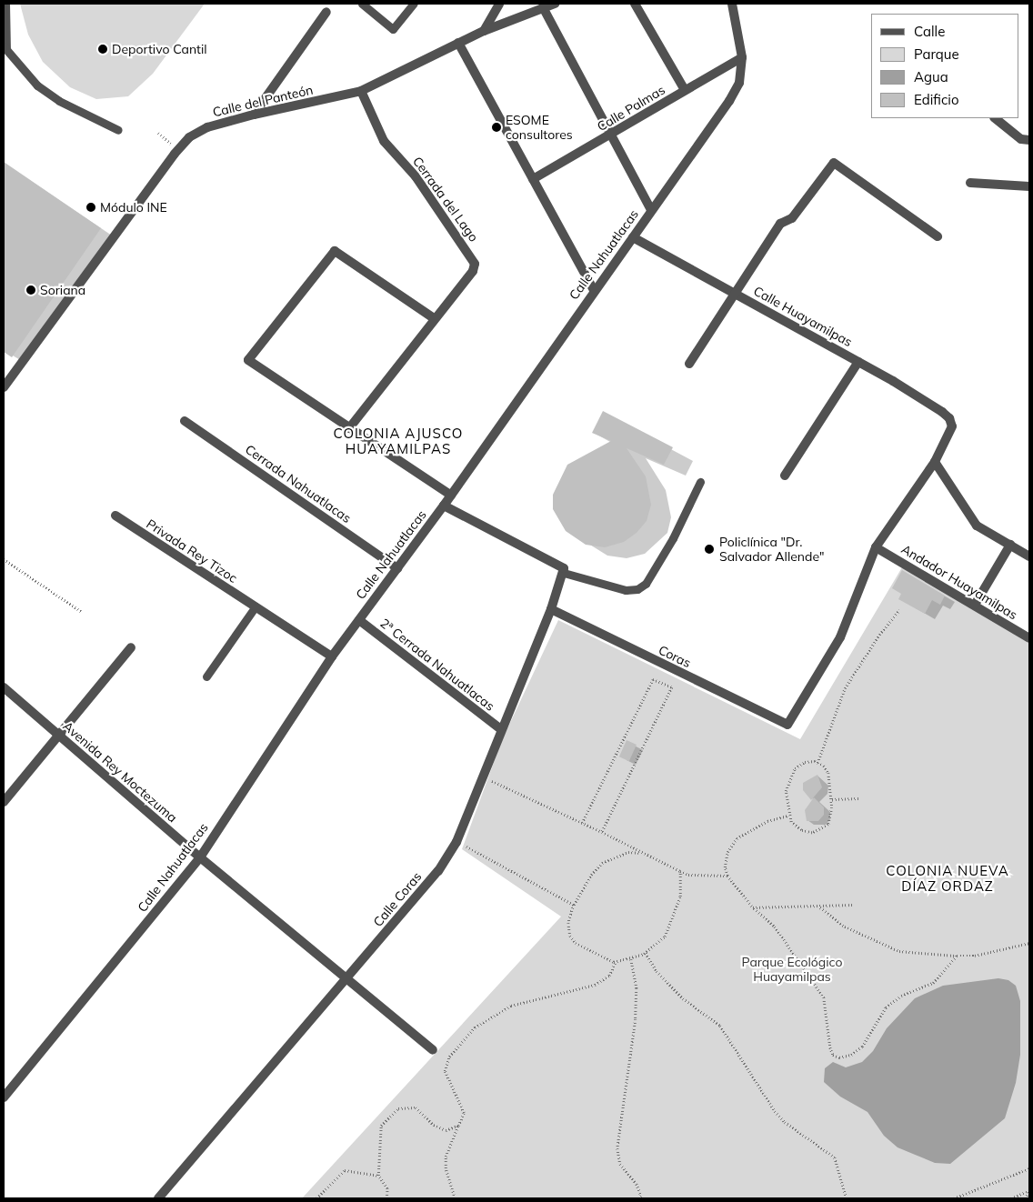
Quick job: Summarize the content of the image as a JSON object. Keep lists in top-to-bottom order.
{
  "streets": {
    "street": [
      "Calle del Panteón",
      "Calle Palmas",
      "Cerrada del Lago",
      "Calle Nahuatlacas",
      "Calle Huayamilpas",
      "Cerrada Nahuatlacas",
      "Privada Rey Tizoc",
      "Andador Huayamilpas",
      "Coras",
      "2ª Cerrada Nahuatlacas",
      "Avenida Rey Moctezuma",
      "Calle Coras"
    ]
  },
  "crossings": [
    ["Calle del Panteón", "Cerrada del Lago"],
    ["Calle Palmas", "Calle Nahuatlacas"],
    ["Calle Nahuatlacas", "Calle Huayamilpas"],
    ["Calle Nahuatlacas", "Cerrada Nahuatlacas"],
    ["Calle Nahuatlacas", "Privada Rey Tizoc"],
    ["Calle Nahuatlacas", "2ª Cerrada Nahuatlacas"],
    ["Calle Nahuatlacas", "Avenida Rey Moctezuma"],
    ["Andador Huayamilpas", "Coras"],
    ["Coras", "Calle Coras"],
    ["2ª Cerrada Nahuatlacas", "Calle Coras"],
    ["Avenida Rey Moctezuma", "Calle Coras"]
  ],
  "districts": ["COLONIA AJUSCO HUAYAMILPAS", "COLONIA NUEVA DÍAZ ORDAZ"],
  "parks": ["Parque Ecológico Huayamilpas"],
  "places": [
    "Deportivo Cantil",
    "ESOME consultores",
    "Módulo INE",
    "Soriana",
    "Policlínica \"Dr. Salvador Allende\""
  ],
  "legend": [
    "Calle",
    "Parque",
    "Agua",
    "Edificio"
  ]
}
